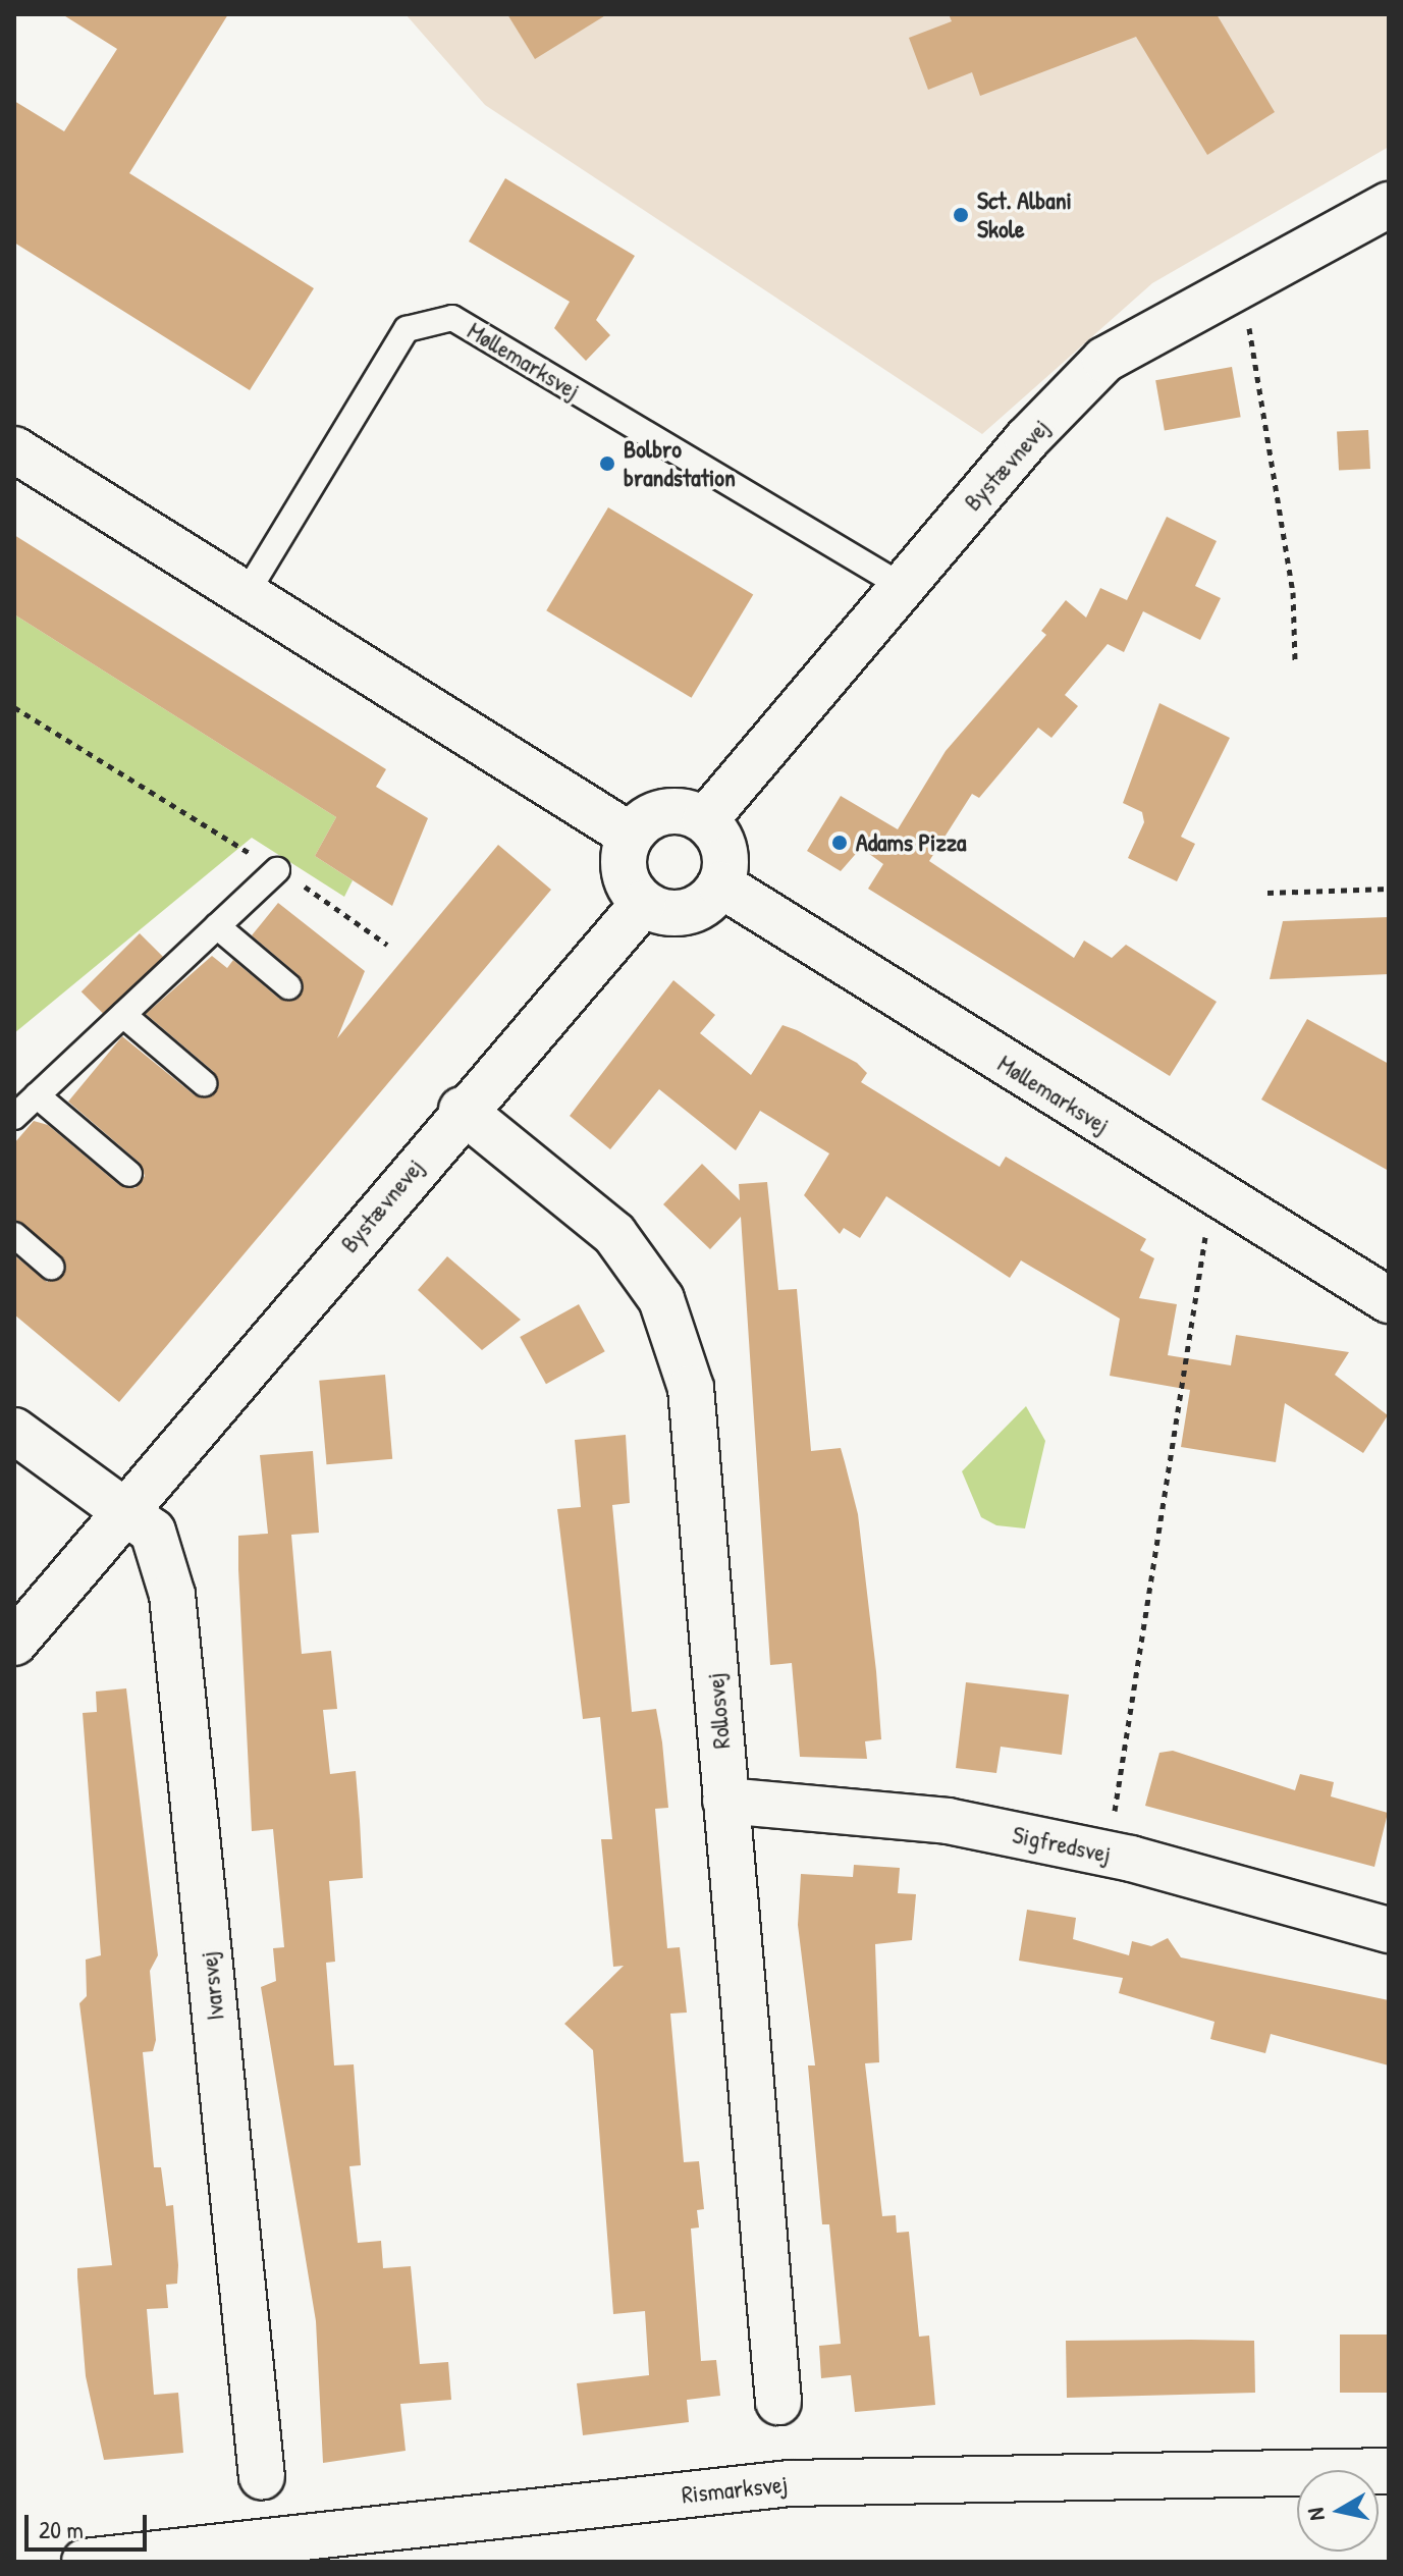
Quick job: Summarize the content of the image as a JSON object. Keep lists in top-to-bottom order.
{
  "streets": {
    "street": [
      "Møllemarksvej",
      "Bystævnevej",
      "Rollosvej",
      "Sigfredsvej",
      "Ivarsvej",
      "Rismarksvej"
    ]
  },
  "crossings": [
    ["Møllemarksvej", "Bystævnevej"],
    ["Bystævnevej", "Rollosvej"],
    ["Bystævnevej", "Ivarsvej"],
    ["Rollosvej", "Sigfredsvej"]
  ],
  "places": ["Sct. Albani Skole", "Bolbro brandstation", "Adams Pizza"],
  "scale_bar": "20 m",
  "north": "left"
}
